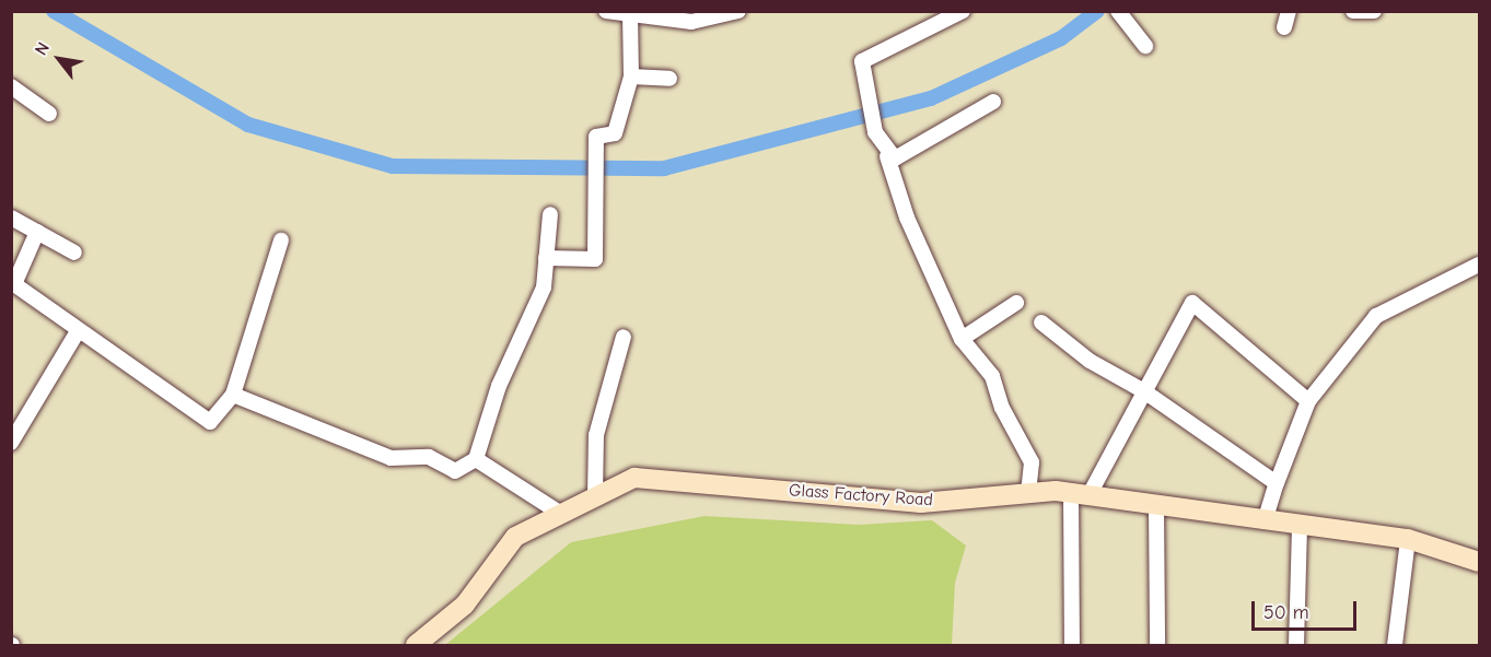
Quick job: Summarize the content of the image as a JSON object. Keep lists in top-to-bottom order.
{
  "streets": {
    "main road": ["Glass Factory Road"]
  },
  "scale_bar": "50 m",
  "north": "top left"
}
